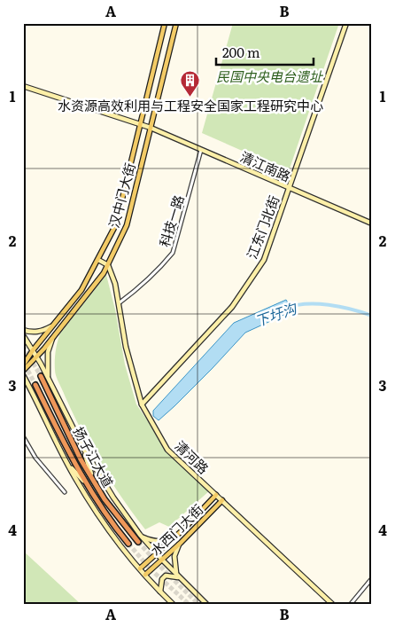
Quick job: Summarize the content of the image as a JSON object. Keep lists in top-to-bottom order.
{
  "streets": {
    "highway": ["扬子江大道"],
    "main road": [
      "清江南路",
      "汉中门大街",
      "江东门北街",
      "清河路",
      "水西门大街"
    ],
    "street": ["科技一路"]
  },
  "crossings": [
    ["清江南路", "汉中门大街"],
    ["清江南路", "科技一路"],
    ["清江南路", "江东门北街"],
    ["汉中门大街", "清河路"],
    ["科技一路", "清河路"],
    ["江东门北街", "清河路"],
    ["清河路", "水西门大街"]
  ],
  "water": ["下圩沟"],
  "parks": ["民国中央电台遗址"],
  "places": {
    "building": ["水资源高效利用与工程安全国家工程研究中心"]
  },
  "scale_bar": "200 m",
  "grid": {
    "columns": ["A", "B"],
    "rows": [
      "1",
      "2",
      "3",
      "4"
    ]
  }
}
